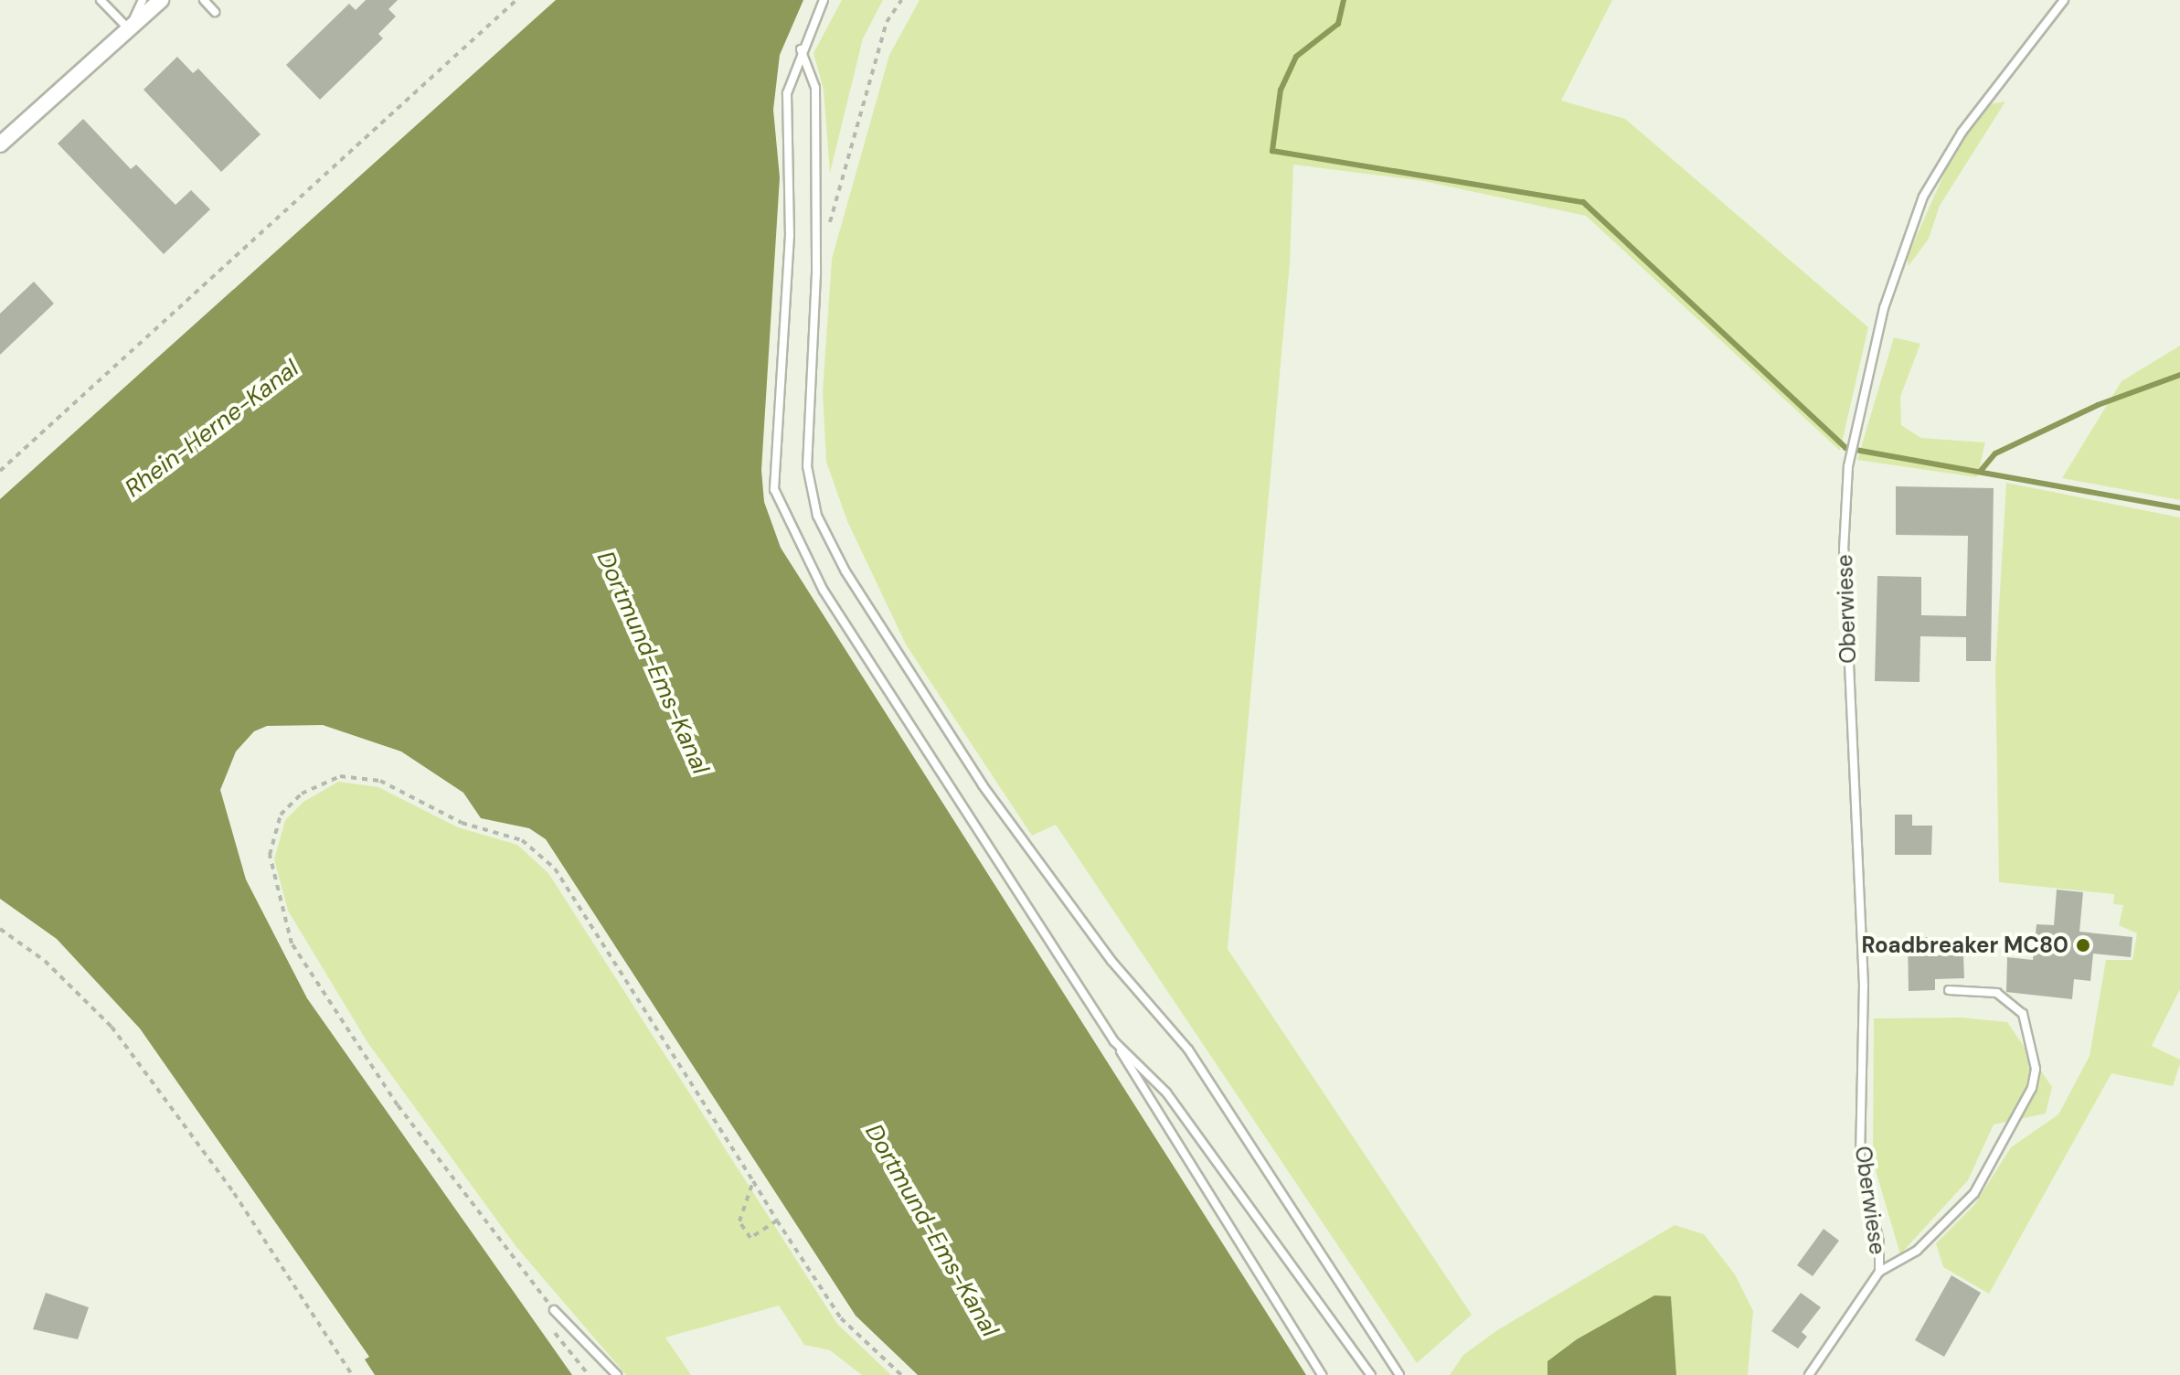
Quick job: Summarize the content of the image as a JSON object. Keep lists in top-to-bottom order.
{
  "streets": {
    "lane": ["Oberwiese"]
  },
  "water": ["Rhein-Herne-Kanal", "Dortmund-Ems-Kanal"],
  "places": ["Roadbreaker MC80"]
}
